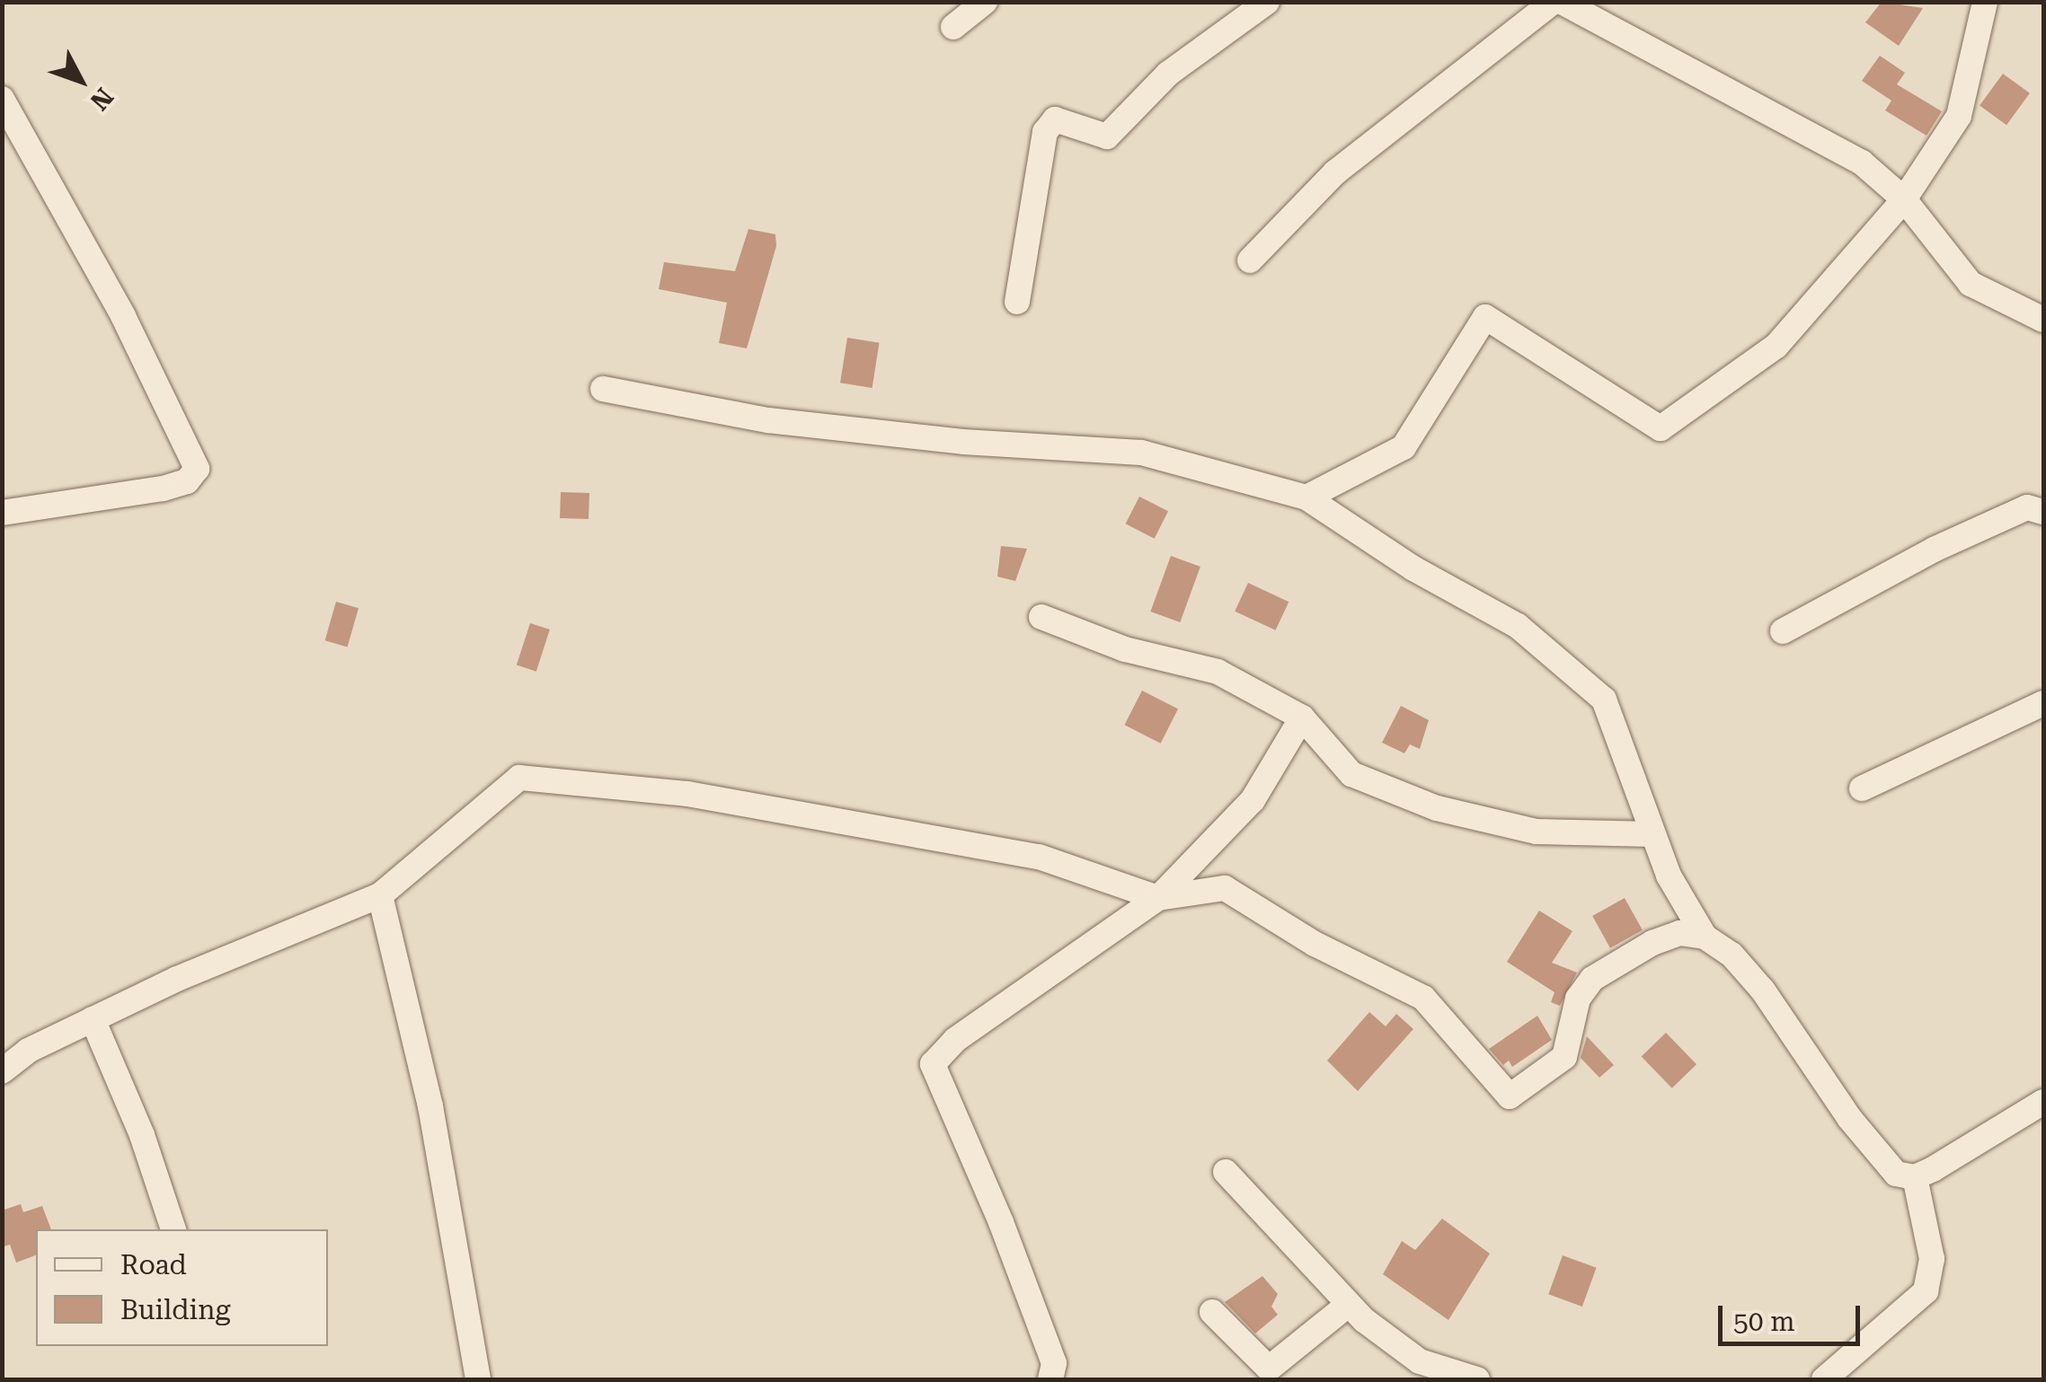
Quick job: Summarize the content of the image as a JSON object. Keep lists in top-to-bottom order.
{
  "legend": ["Road", "Building"],
  "scale_bar": "50 m",
  "north": "bottom right"
}
